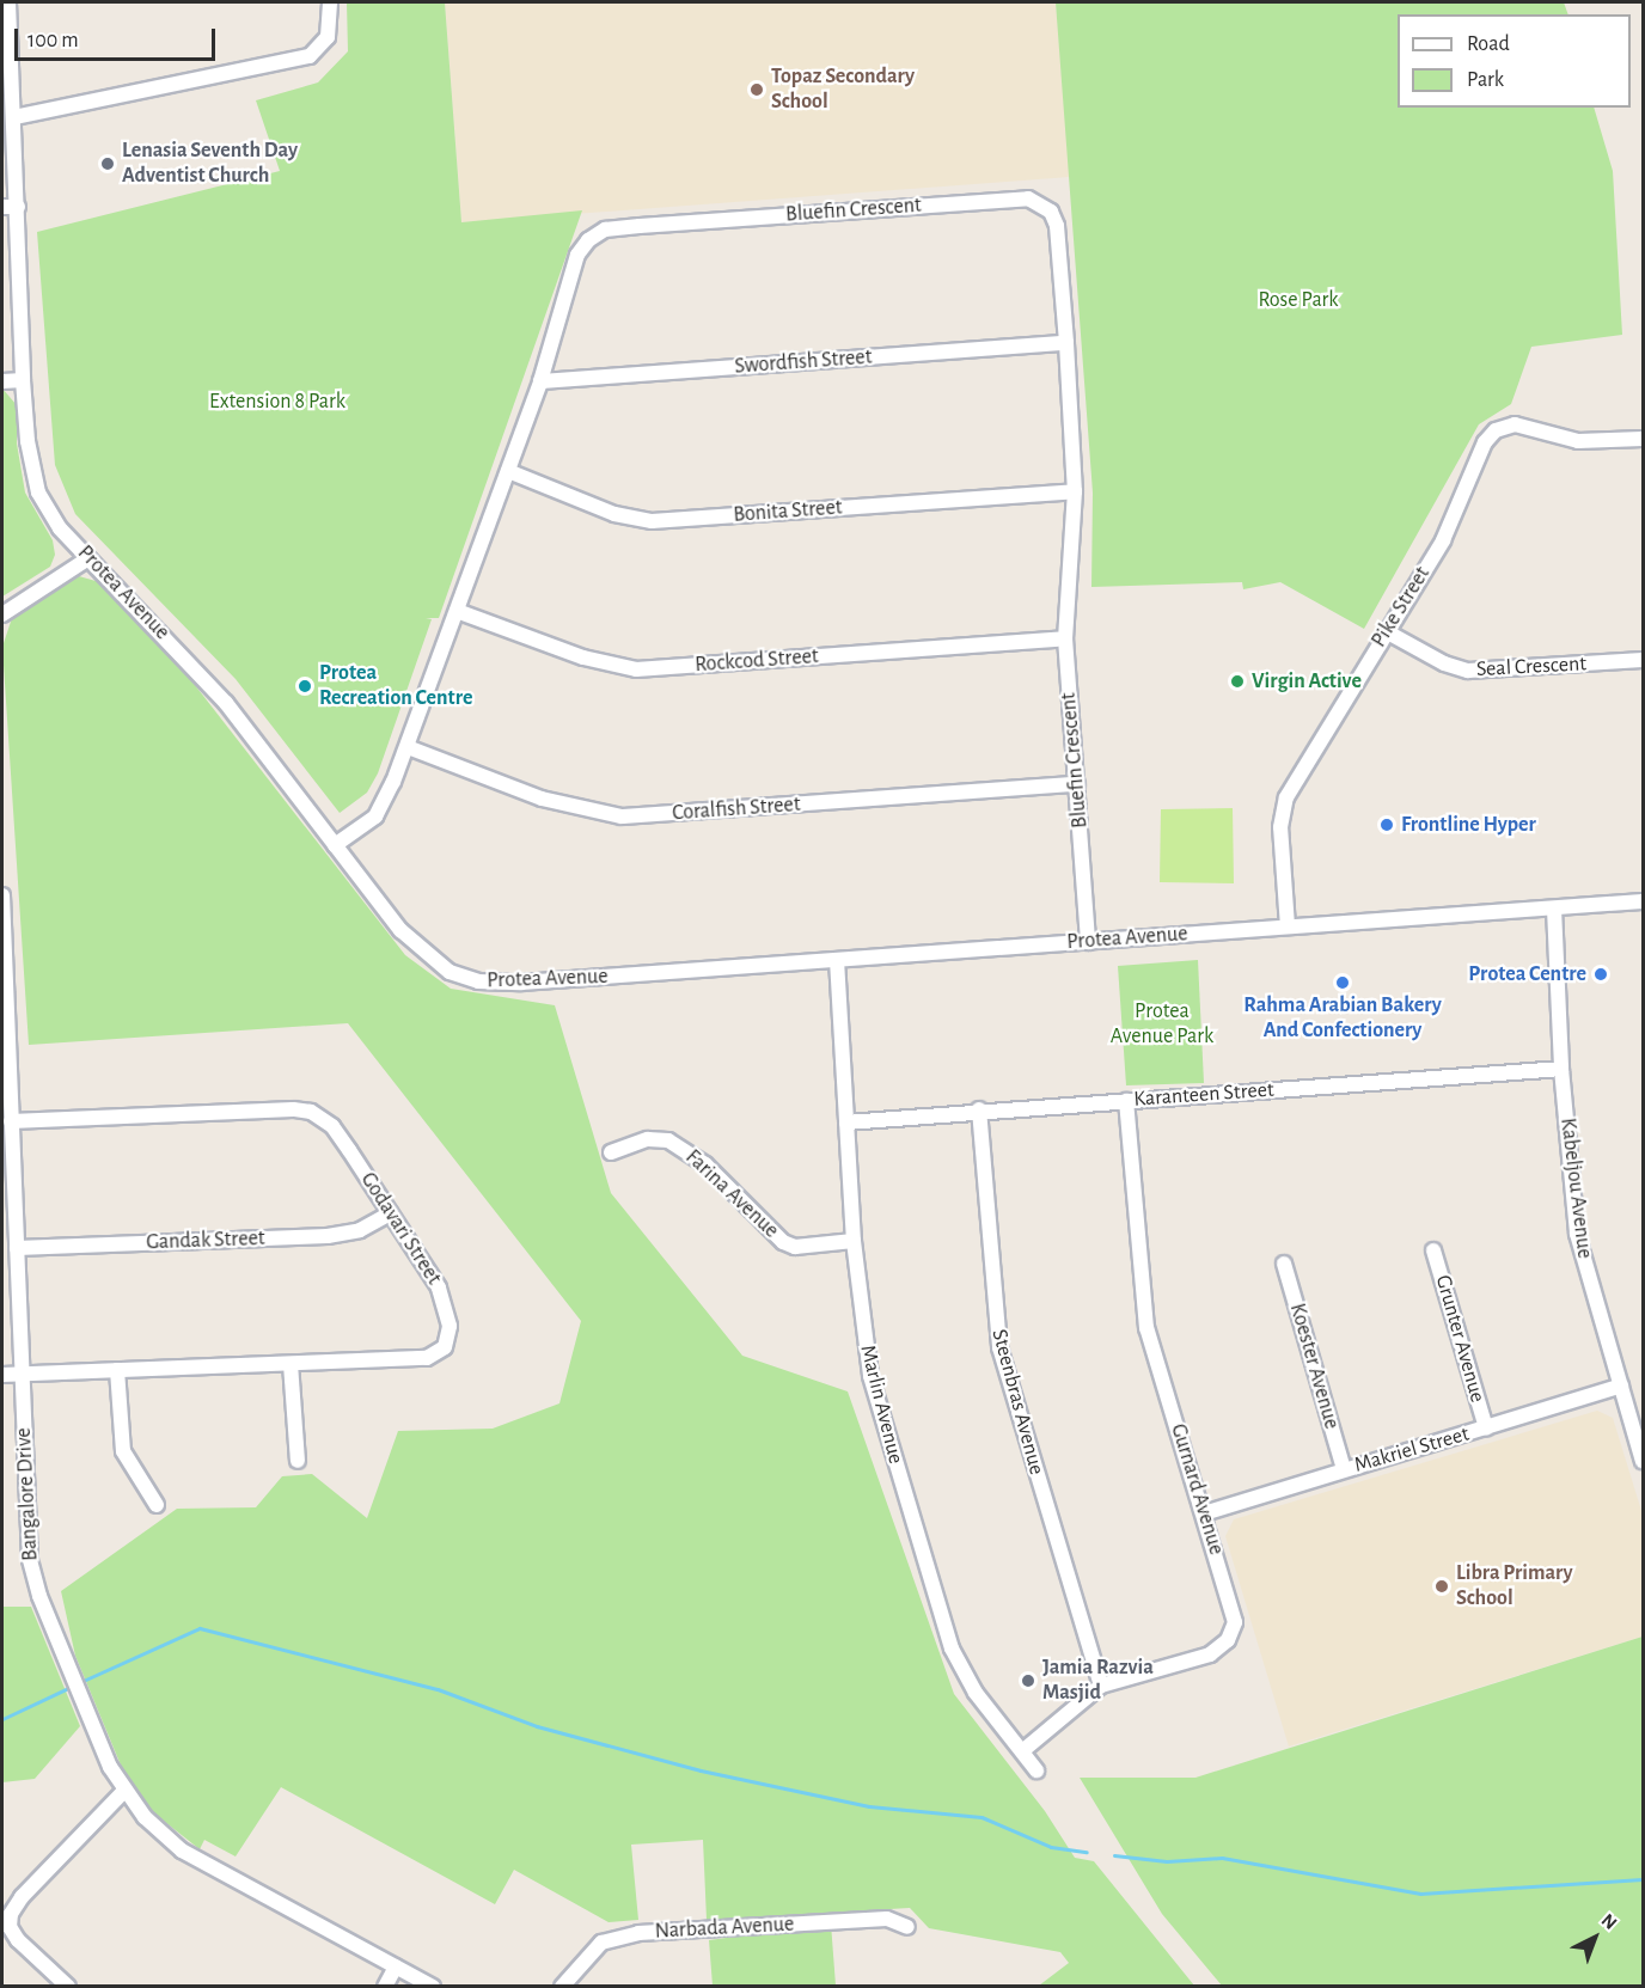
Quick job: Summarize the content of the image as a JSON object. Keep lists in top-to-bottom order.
{
  "streets": {
    "street": [
      "Bluefin Crescent",
      "Swordfish Street",
      "Bonita Street",
      "Protea Avenue",
      "Pike Street",
      "Rockcod Street",
      "Seal Crescent",
      "Coralfish Street",
      "Karanteen Street",
      "Kabeljou Avenue",
      "Farina Avenue",
      "Godavari Street",
      "Gandak Street",
      "Grunter Avenue",
      "Koester Avenue",
      "Steenbras Avenue",
      "Marlin Avenue",
      "Makriel Street",
      "Gurnard Avenue",
      "Bangalore Drive",
      "Narbada Avenue"
    ]
  },
  "crossings": [
    ["Bluefin Crescent", "Swordfish Street"],
    ["Bluefin Crescent", "Bonita Street"],
    ["Bluefin Crescent", "Protea Avenue"],
    ["Bluefin Crescent", "Rockcod Street"],
    ["Bluefin Crescent", "Coralfish Street"],
    ["Protea Avenue", "Pike Street"],
    ["Protea Avenue", "Kabeljou Avenue"],
    ["Protea Avenue", "Marlin Avenue"],
    ["Pike Street", "Seal Crescent"],
    ["Karanteen Street", "Kabeljou Avenue"],
    ["Karanteen Street", "Steenbras Avenue"],
    ["Karanteen Street", "Marlin Avenue"],
    ["Karanteen Street", "Gurnard Avenue"],
    ["Kabeljou Avenue", "Makriel Street"],
    ["Farina Avenue", "Marlin Avenue"],
    ["Godavari Street", "Gandak Street"],
    ["Godavari Street", "Bangalore Drive"],
    ["Gandak Street", "Bangalore Drive"],
    ["Grunter Avenue", "Makriel Street"],
    ["Koester Avenue", "Makriel Street"],
    ["Steenbras Avenue", "Gurnard Avenue"],
    ["Marlin Avenue", "Gurnard Avenue"],
    ["Makriel Street", "Gurnard Avenue"]
  ],
  "parks": ["Rose Park", "Extension 8 Park", "Protea Avenue Park"],
  "places": [
    "Topaz Secondary School",
    "Lenasia Seventh Day Adventist Church",
    "Virgin Active",
    "Protea Recreation Centre",
    "Frontline Hyper",
    "Protea Centre",
    "Rahma Arabian Bakery And Confectionery",
    "Libra Primary School",
    "Jamia Razvia Masjid"
  ],
  "legend": ["Road", "Park"],
  "scale_bar": "100 m",
  "north": "top right"
}
